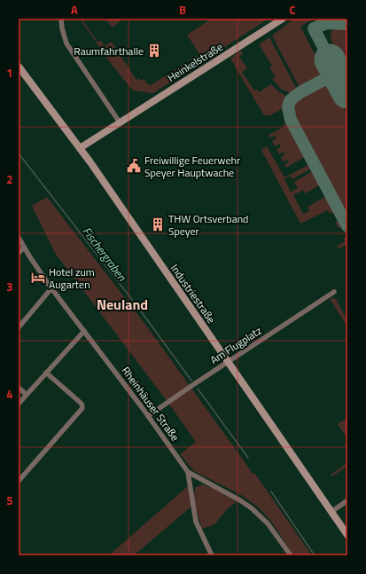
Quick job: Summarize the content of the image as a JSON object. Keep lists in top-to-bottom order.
{
  "streets": {
    "street": [
      "Heinkelstraße",
      "Industriestraße",
      "Am Flugplatz",
      "Rheinhäuser Straße"
    ]
  },
  "crossings": [
    ["Heinkelstraße", "Industriestraße"],
    ["Industriestraße", "Am Flugplatz"],
    ["Am Flugplatz", "Rheinhäuser Straße"]
  ],
  "districts": ["Neuland"],
  "water": ["Fischergraben"],
  "places": {
    "building": ["Raumfahrthalle", "THW Ortsverband Speyer"],
    "public building": ["Freiwillige Feuerwehr Speyer Hauptwache"],
    "hotel": ["Hotel zum Augarten"]
  },
  "grid": {
    "columns": ["A", "B", "C"],
    "rows": [
      "1",
      "2",
      "3",
      "4",
      "5"
    ]
  }
}
